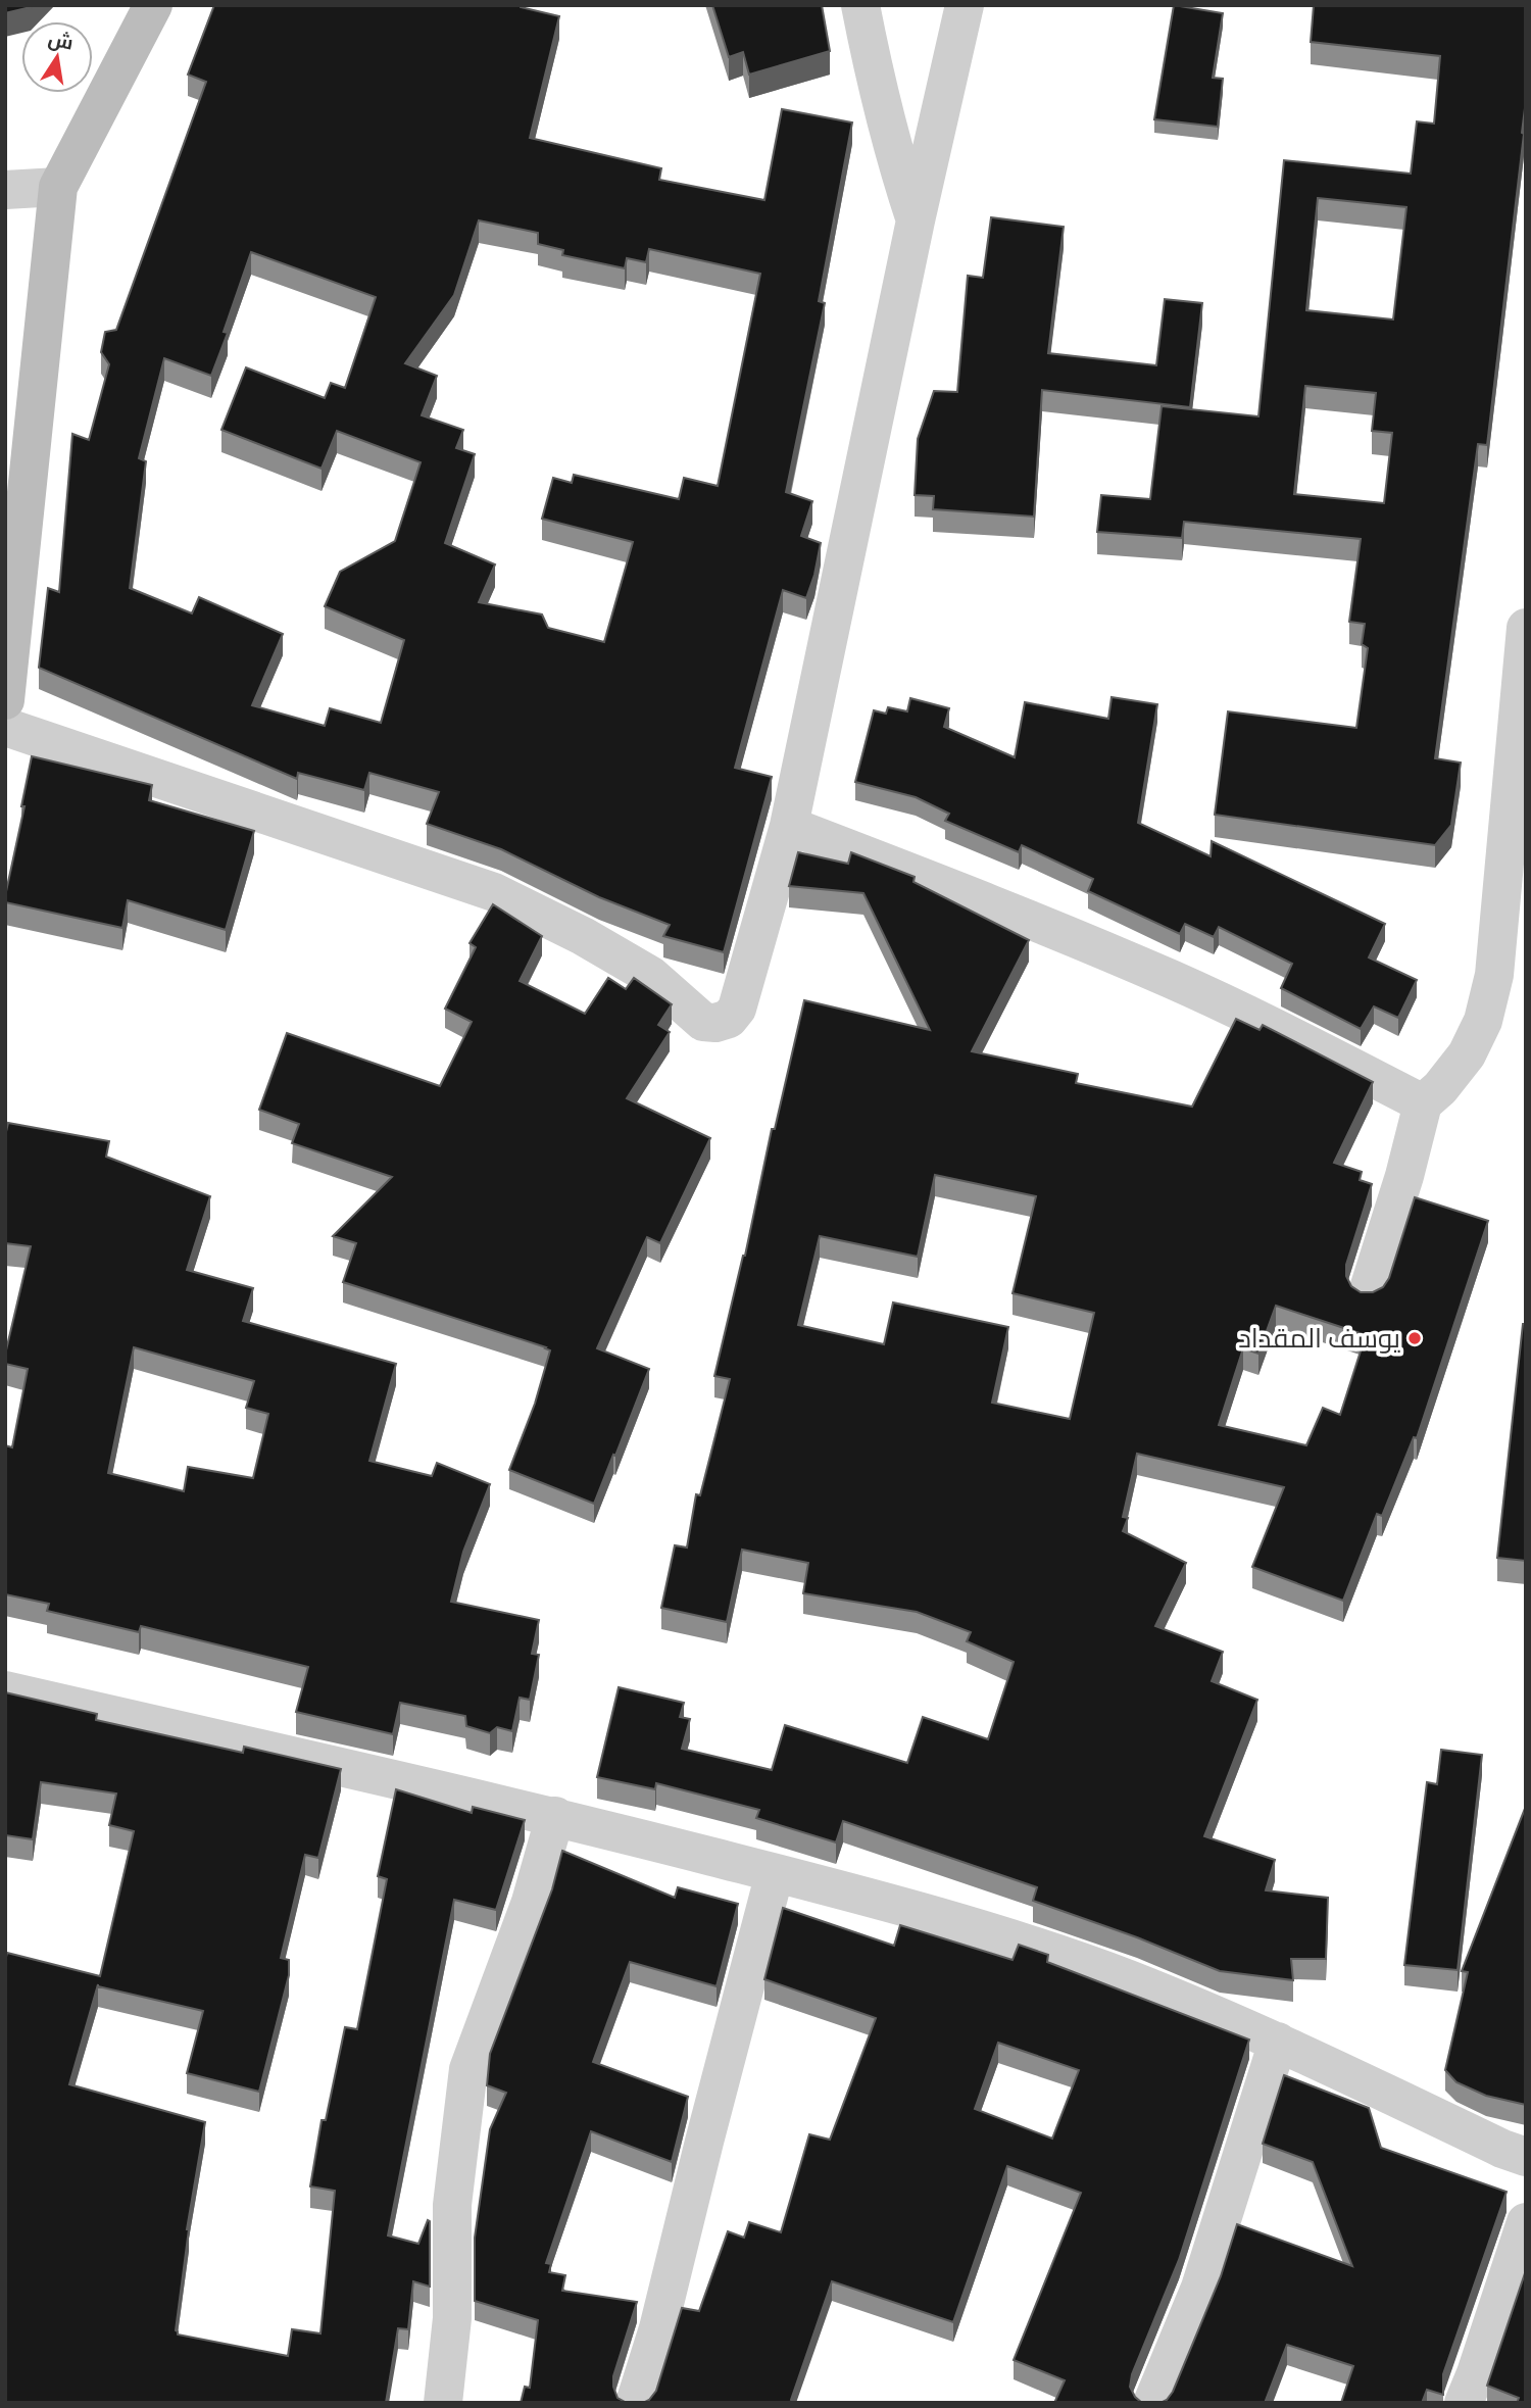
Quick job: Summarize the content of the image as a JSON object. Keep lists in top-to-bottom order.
{
  "places": ["يوسف المقداد"],
  "north": "top"
}
